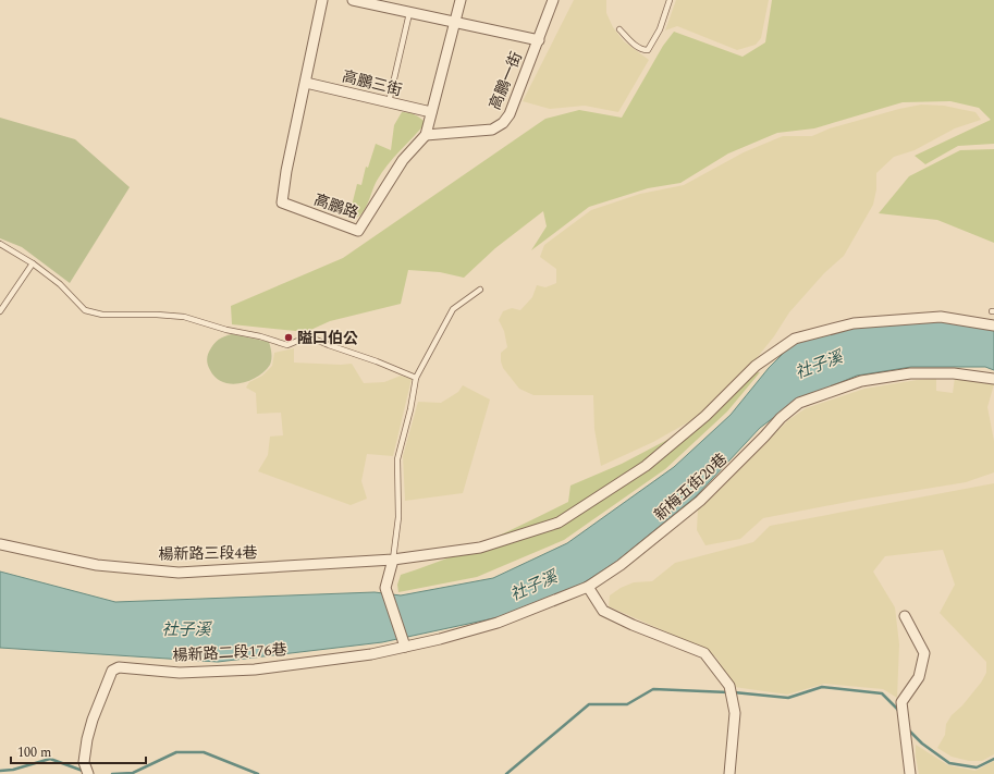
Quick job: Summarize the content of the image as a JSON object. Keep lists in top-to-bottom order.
{
  "streets": {
    "street": [
      "高鵬一街",
      "高鵬三街",
      "高鵬路",
      "新梅五街20巷",
      "楊新路三段4巷",
      "楊新路二段176巷"
    ]
  },
  "crossings": [
    ["高鵬一街", "高鵬路"],
    ["高鵬三街", "高鵬路"],
    ["新梅五街20巷", "楊新路二段176巷"]
  ],
  "water": ["社子溪"],
  "places": ["隘口伯公"],
  "scale_bar": "100 m"
}
